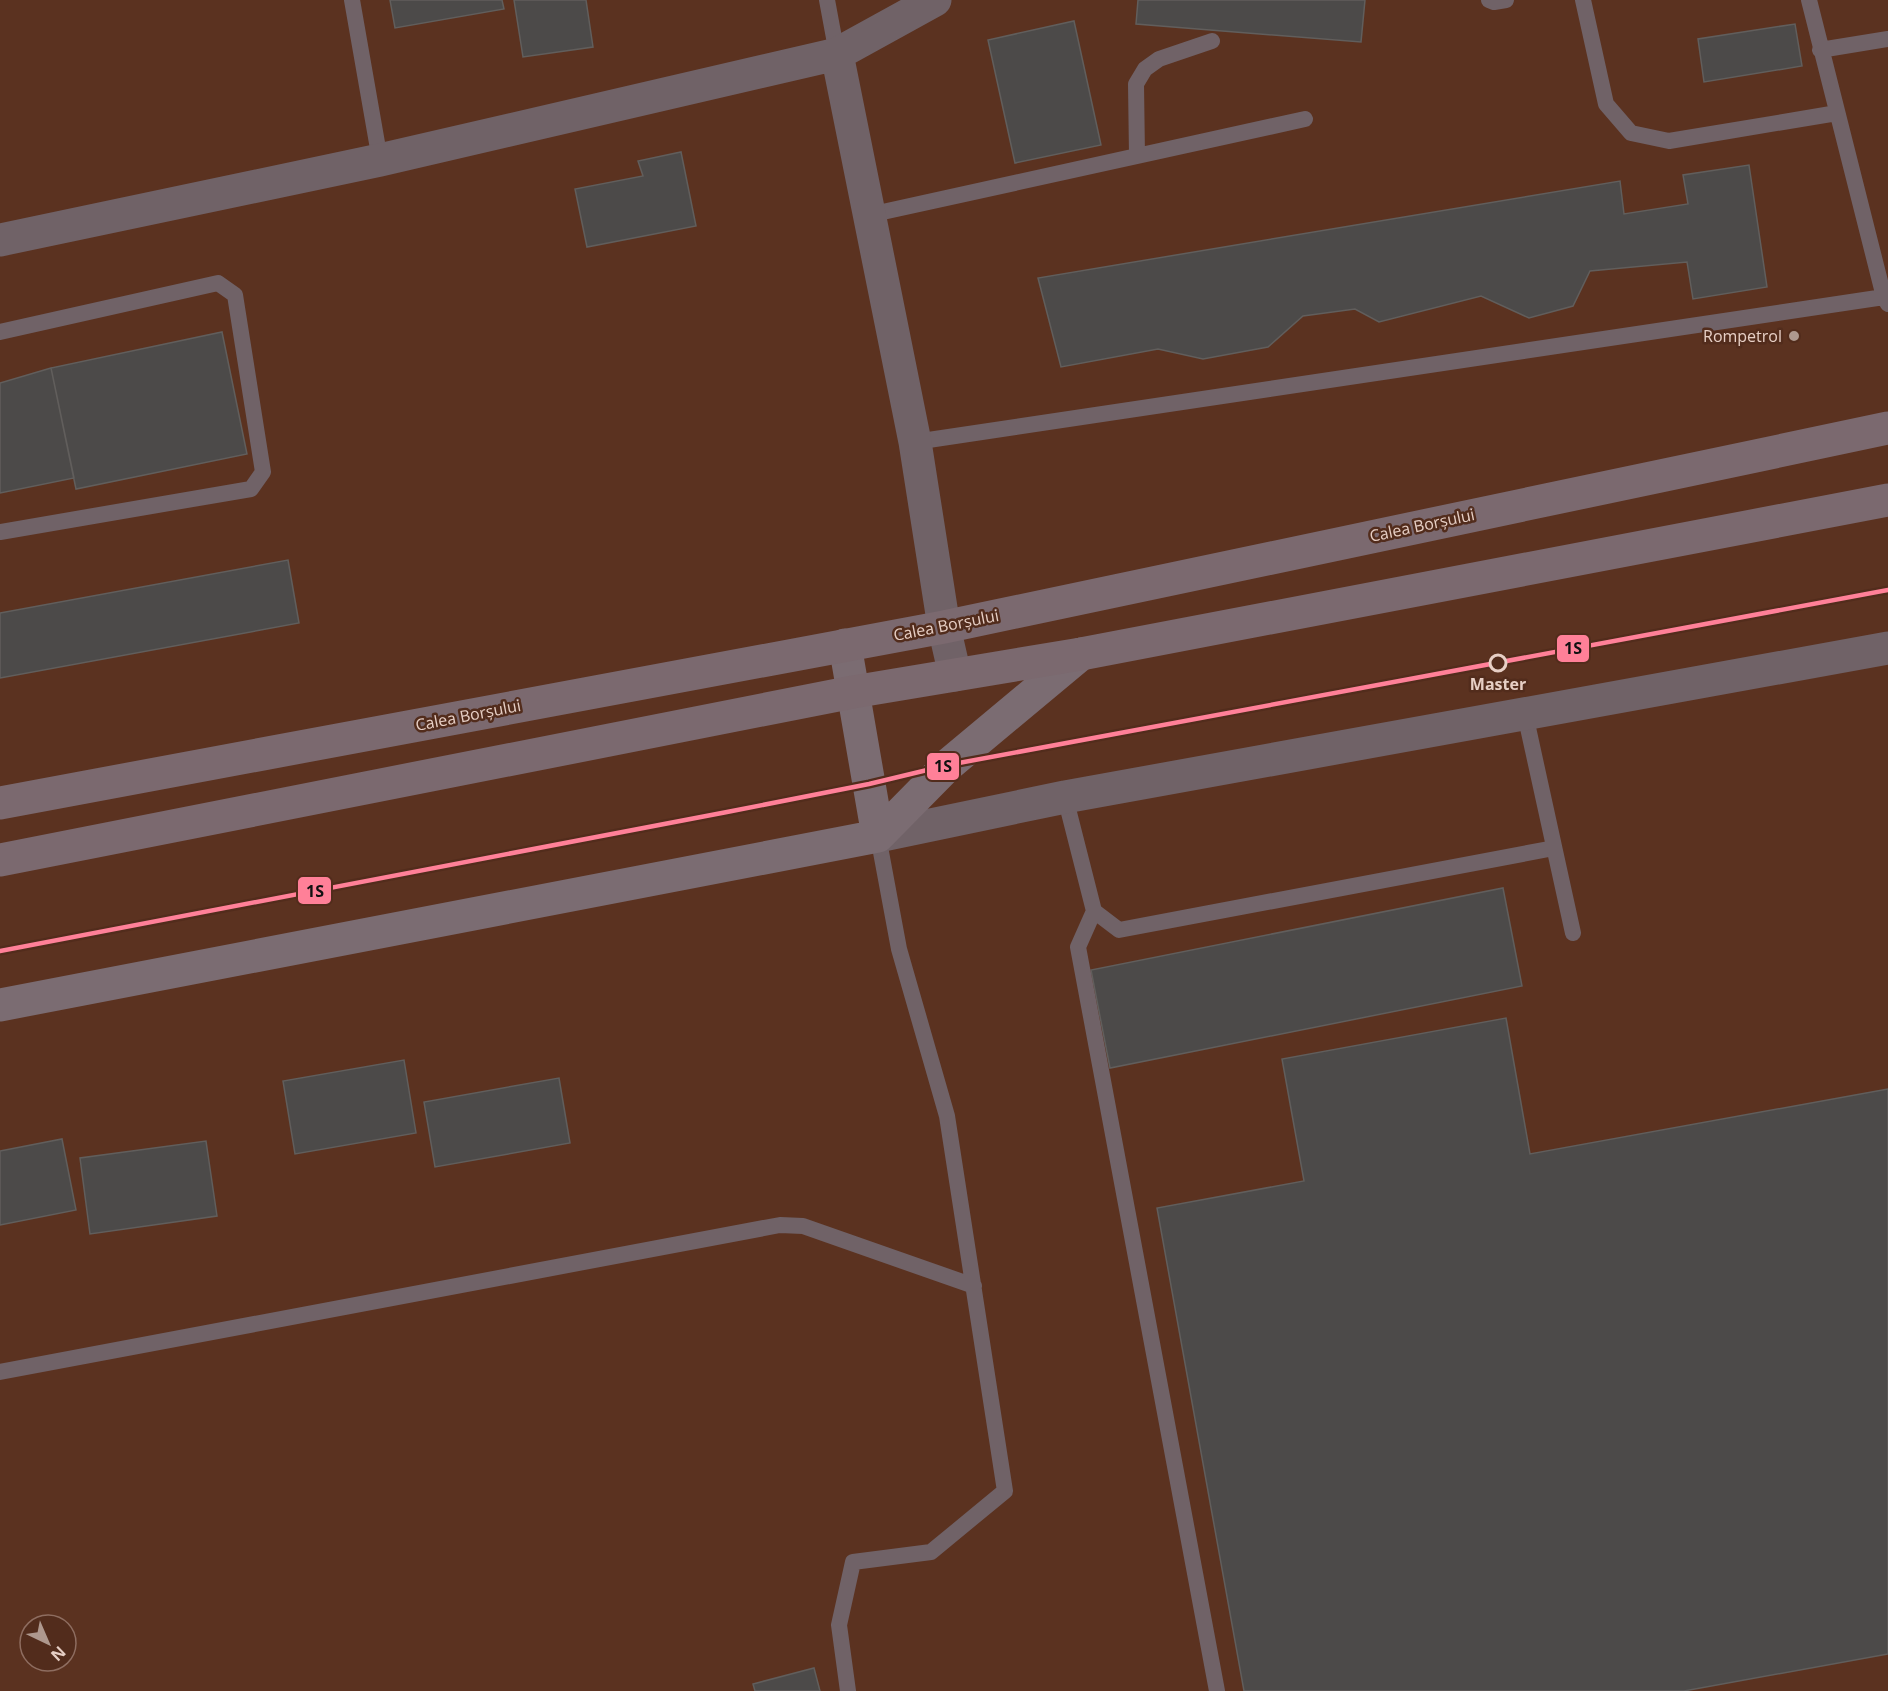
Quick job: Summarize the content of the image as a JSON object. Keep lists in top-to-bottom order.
{
  "streets": {
    "main road": ["Calea Borșului"]
  },
  "places": ["Rompetrol", "Master"],
  "lines": ["transit line 1S"],
  "north": "bottom right"
}
